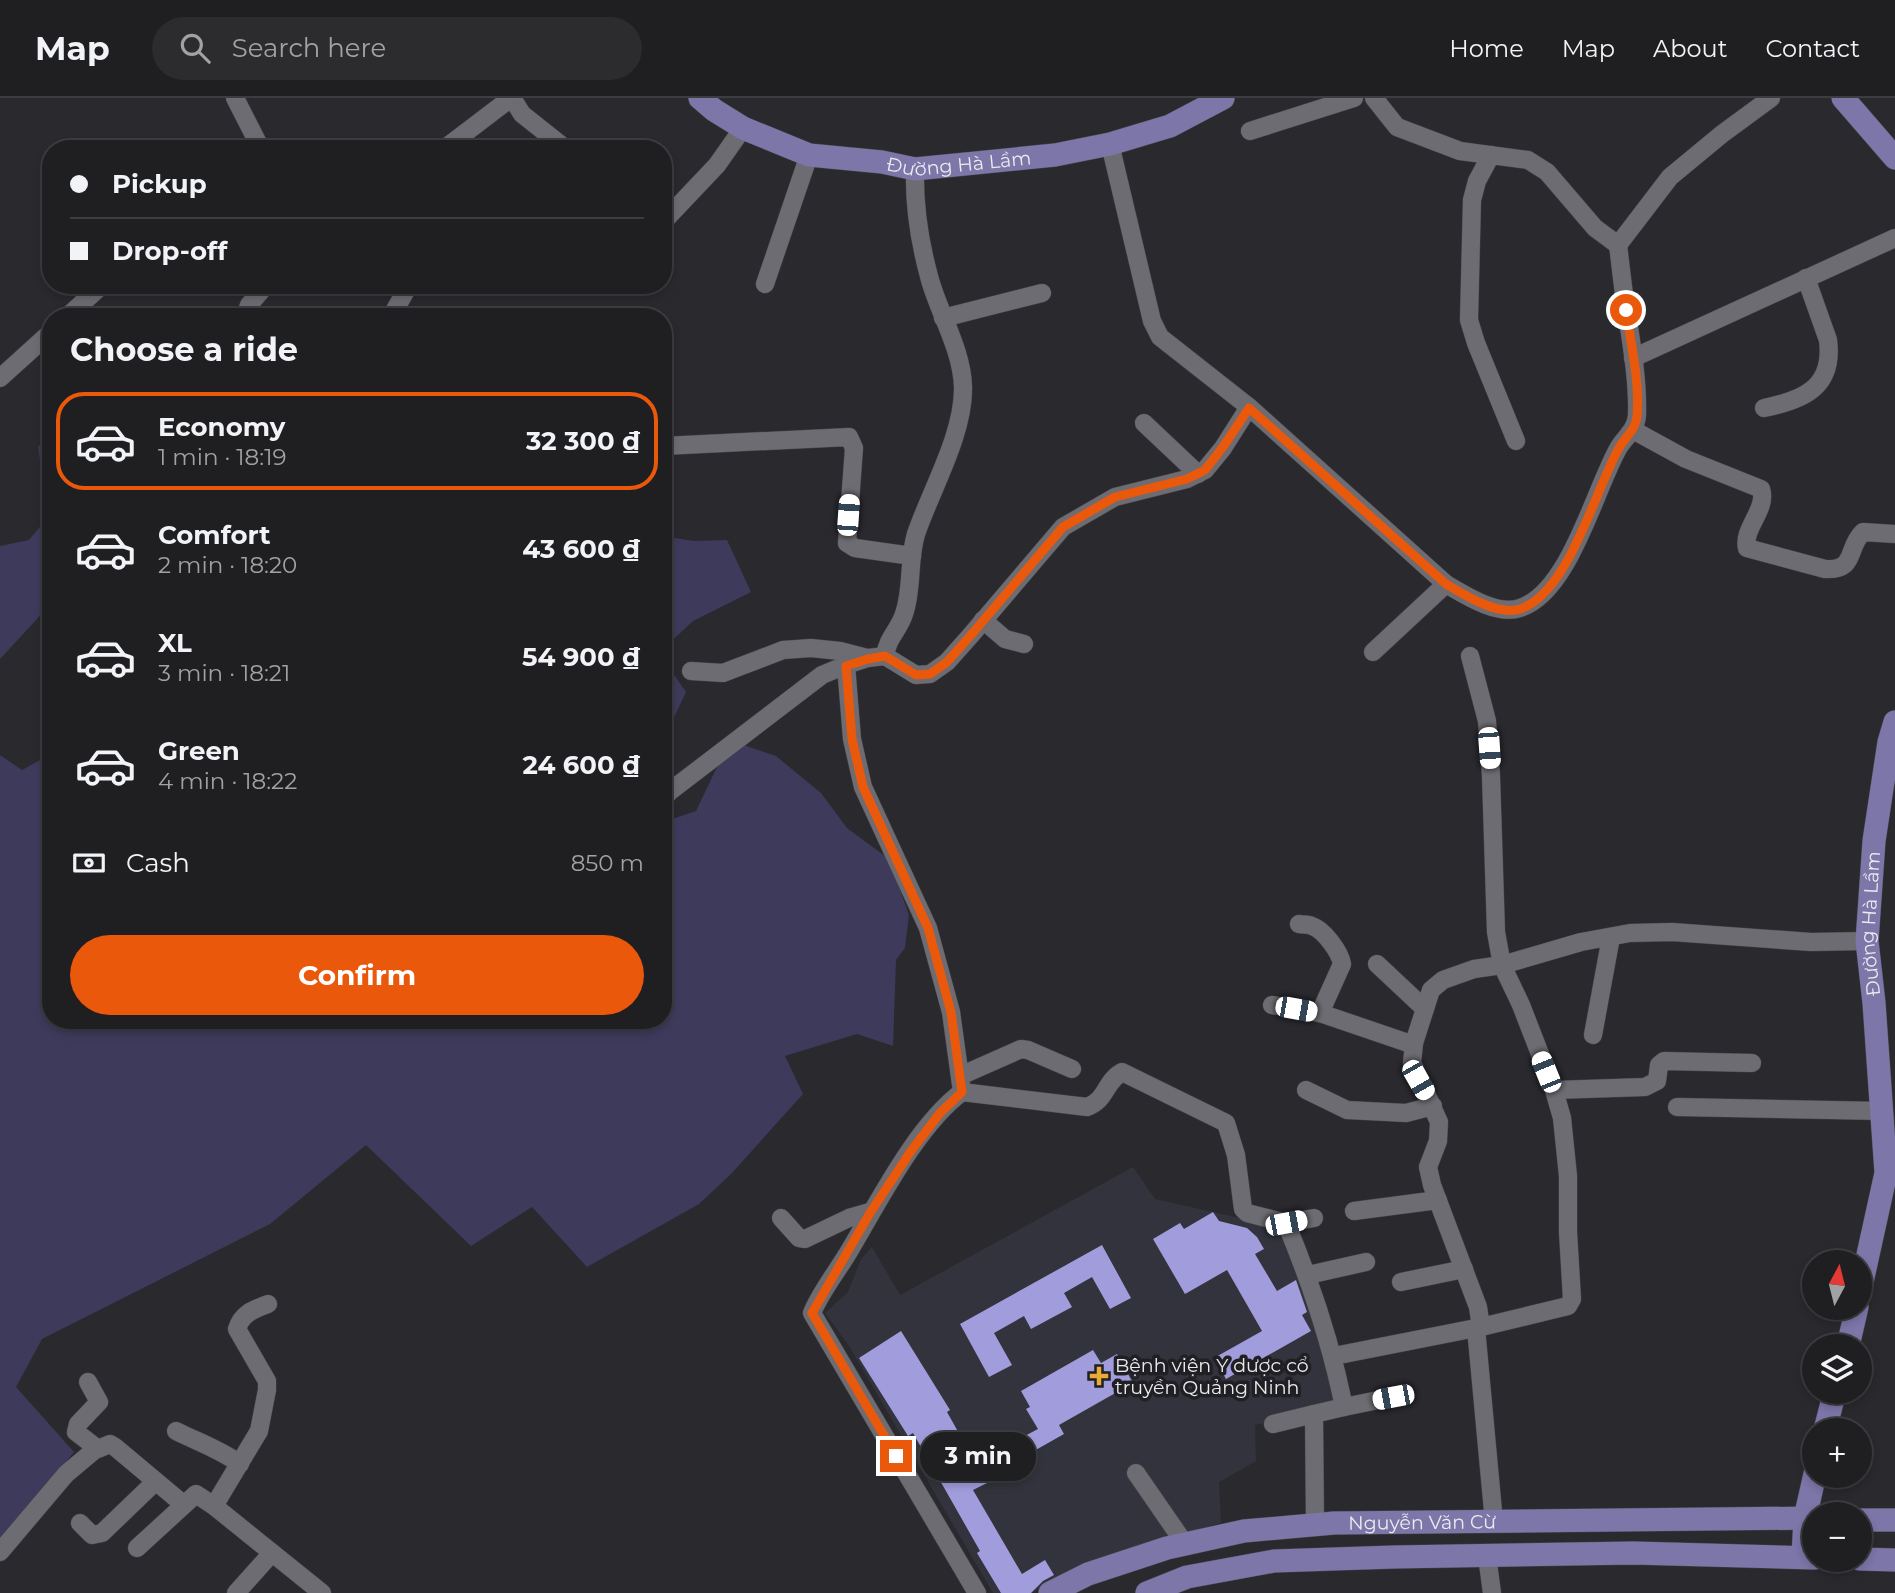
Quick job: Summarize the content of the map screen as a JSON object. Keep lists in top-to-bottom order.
{
  "streets": {
    "main road": ["Đường Hà Lầm", "Nguyễn Văn Cừ"]
  },
  "places": {
    "health": ["Bệnh viện Y dược cổ truyền Quảng Ninh"]
  },
  "north": "top",
  "page": {
    "header": "Map",
    "search": "Search here",
    "nav": [
      "Home",
      "Map",
      "About",
      "Contact"
    ],
    "banner": ["Pickup", "Drop-off"],
    "heading": "Choose a ride",
    "list": [
      {
        "name": "Economy",
        "note": "1 min · 18:19",
        "value": "32 300 ₫"
      },
      {
        "name": "Comfort",
        "note": "2 min · 18:20",
        "value": "43 600 ₫"
      },
      {
        "name": "XL",
        "note": "3 min · 18:21",
        "value": "54 900 ₫"
      },
      {
        "name": "Green",
        "note": "4 min · 18:22",
        "value": "24 600 ₫"
      }
    ],
    "pay": ["Cash", "850 m"],
    "buttons": "Confirm",
    "map_buttons": ["+", "−"],
    "bubble": "3 min"
  }
}
